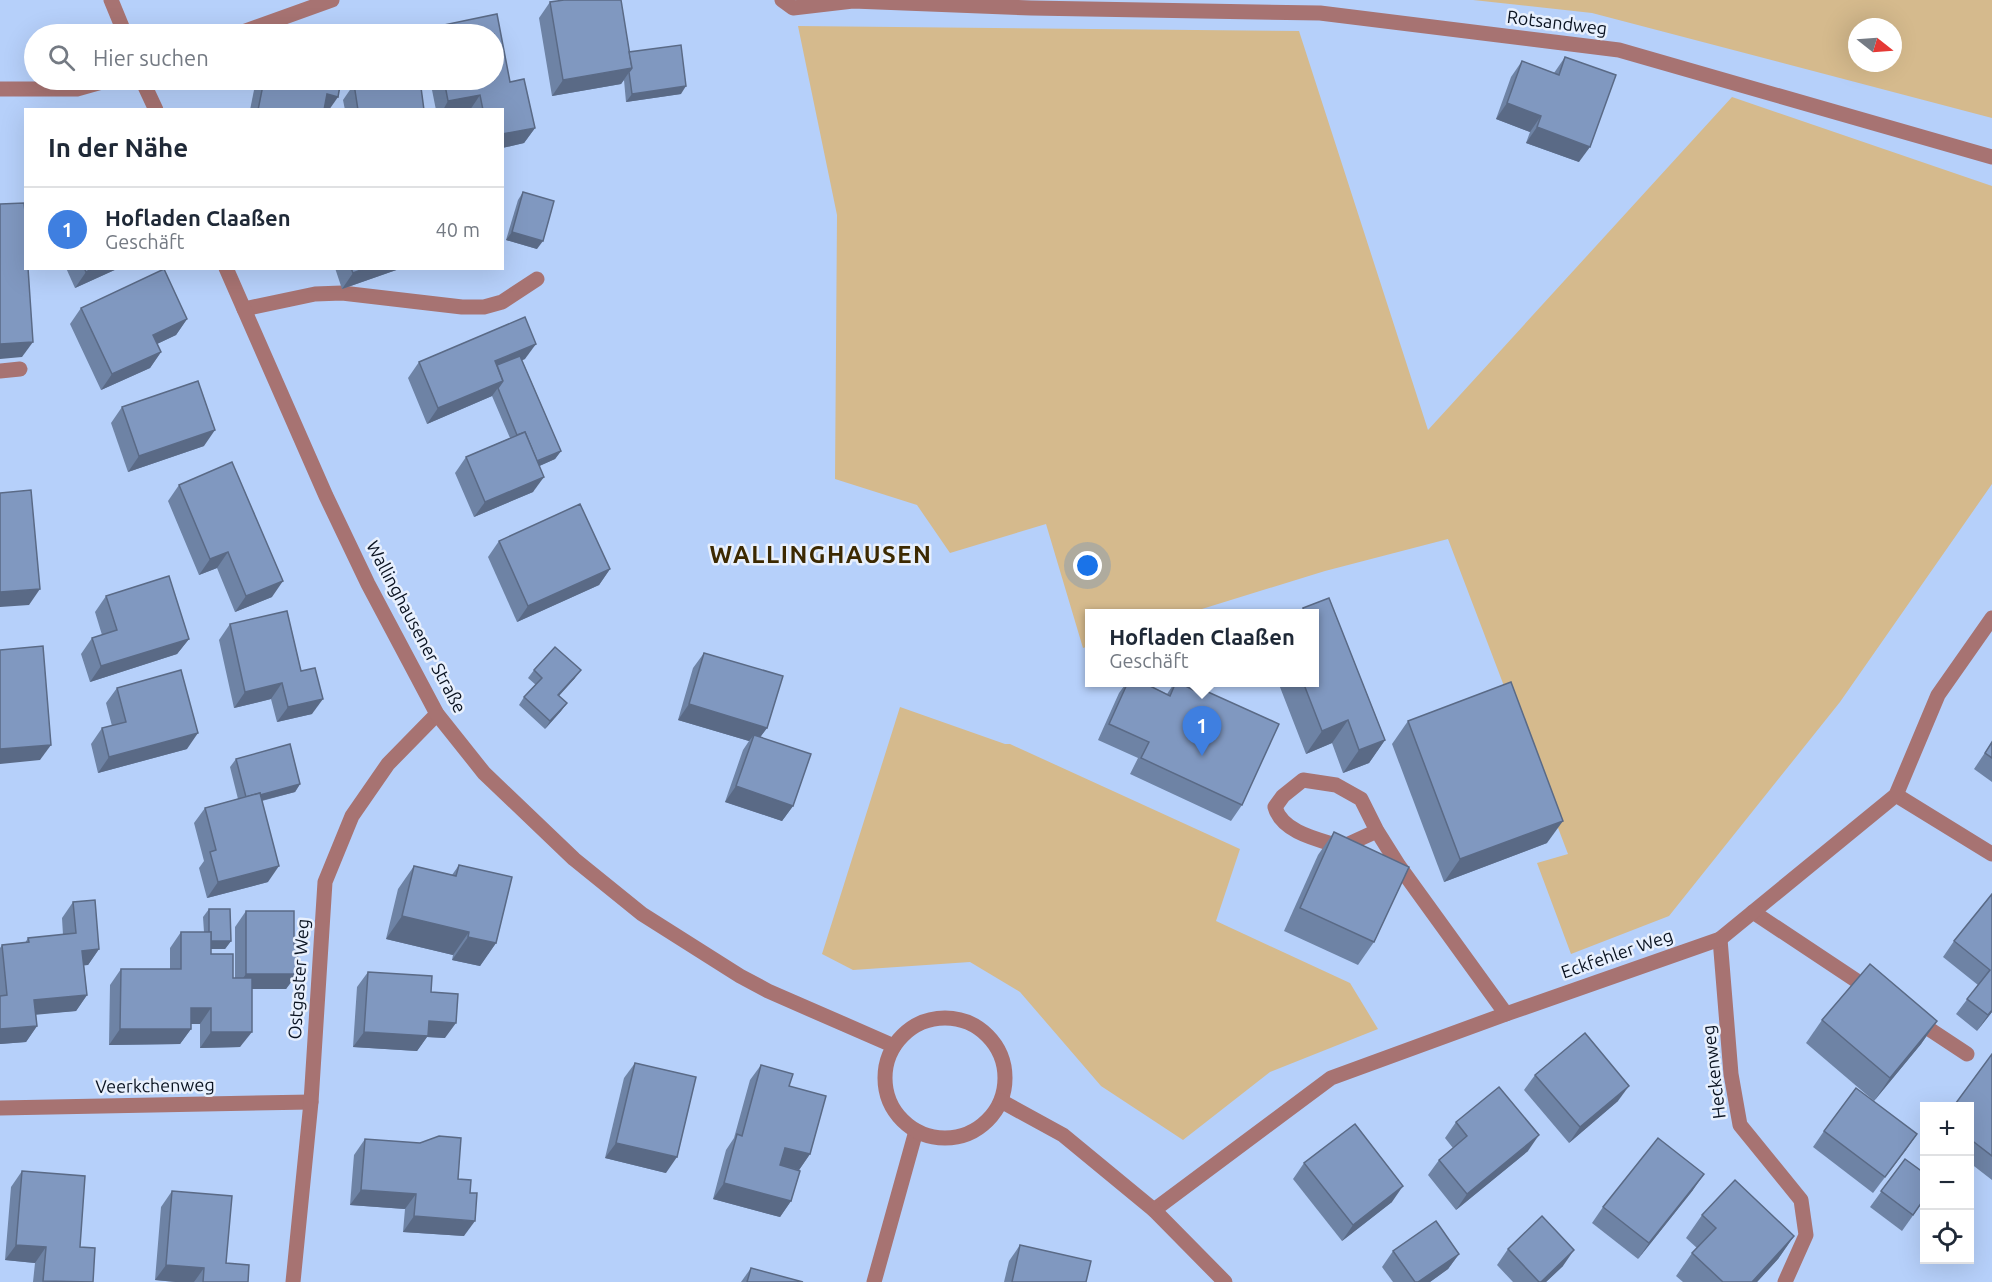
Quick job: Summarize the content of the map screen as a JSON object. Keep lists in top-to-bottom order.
{
  "streets": {
    "street": [
      "Rotsandweg",
      "Wallinghausener Straße",
      "Eckfehler Weg",
      "Ostgaster Weg",
      "Heckenweg",
      "Veerkchenweg"
    ]
  },
  "crossings": [
    ["Wallinghausener Straße", "Ostgaster Weg"],
    ["Eckfehler Weg", "Heckenweg"],
    ["Ostgaster Weg", "Veerkchenweg"]
  ],
  "districts": ["WALLINGHAUSEN"],
  "north": "right",
  "page": {
    "search": "Hier suchen",
    "heading": "In der Nähe",
    "list": [
      {
        "mark": "1",
        "name": "Hofladen Claaßen",
        "note": "Geschäft",
        "value": "40 m"
      }
    ],
    "popup": ["Hofladen Claaßen", "Geschäft"],
    "pins": "1",
    "map_buttons": ["+", "−"]
  }
}
